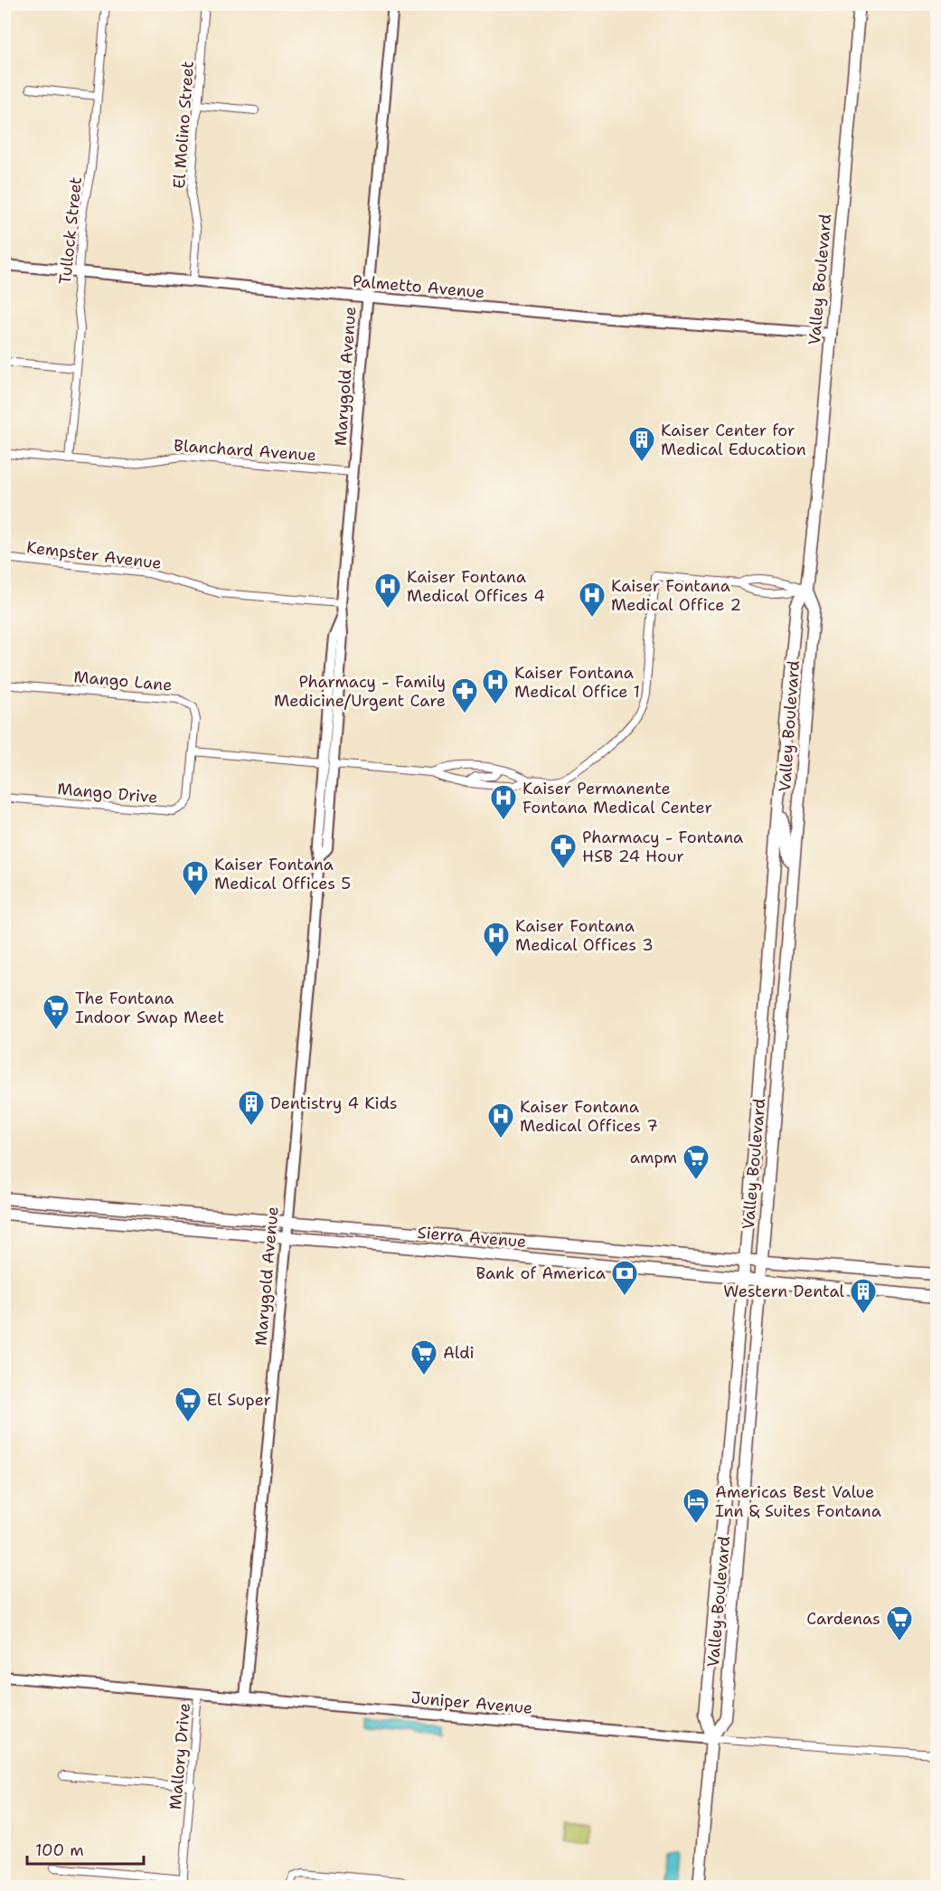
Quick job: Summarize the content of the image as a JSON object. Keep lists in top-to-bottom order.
{
  "streets": {
    "main road": ["Valley Boulevard", "Sierra Avenue"],
    "street": [
      "El Molino Street",
      "Tullock Street",
      "Palmetto Avenue",
      "Marygold Avenue",
      "Blanchard Avenue",
      "Kempster Avenue",
      "Mango Lane",
      "Mango Drive",
      "Juniper Avenue",
      "Mallory Drive"
    ]
  },
  "crossings": [
    ["El Molino Street", "Palmetto Avenue"],
    ["Tullock Street", "Palmetto Avenue"],
    ["Tullock Street", "Blanchard Avenue"],
    ["Valley Boulevard", "Palmetto Avenue"],
    ["Valley Boulevard", "Sierra Avenue"],
    ["Valley Boulevard", "Juniper Avenue"],
    ["Palmetto Avenue", "Marygold Avenue"],
    ["Marygold Avenue", "Blanchard Avenue"],
    ["Marygold Avenue", "Kempster Avenue"],
    ["Marygold Avenue", "Sierra Avenue"],
    ["Marygold Avenue", "Juniper Avenue"],
    ["Mango Lane", "Mango Drive"],
    ["Juniper Avenue", "Mallory Drive"]
  ],
  "places": {
    "building": ["Kaiser Center for Medical Education", "Dentistry 4 Kids", "Western Dental"],
    "hospital": [
      "Kaiser Fontana Medical Offices 4",
      "Kaiser Fontana Medical Office 2",
      "Kaiser Fontana Medical Office 1",
      "Kaiser Permanente Fontana Medical Center",
      "Kaiser Fontana Medical Offices 5",
      "Kaiser Fontana Medical Offices 3",
      "Kaiser Fontana Medical Offices 7"
    ],
    "pharmacy": ["Pharmacy - Family Medicine/Urgent Care", "Pharmacy - Fontana HSB 24 Hour"],
    "supermarket": [
      "The Fontana Indoor Swap Meet",
      "ampm",
      "Aldi",
      "El Super",
      "Cardenas"
    ],
    "bank": ["Bank of America"],
    "hotel": ["Americas Best Value Inn & Suites Fontana"]
  },
  "scale_bar": "100 m"
}
